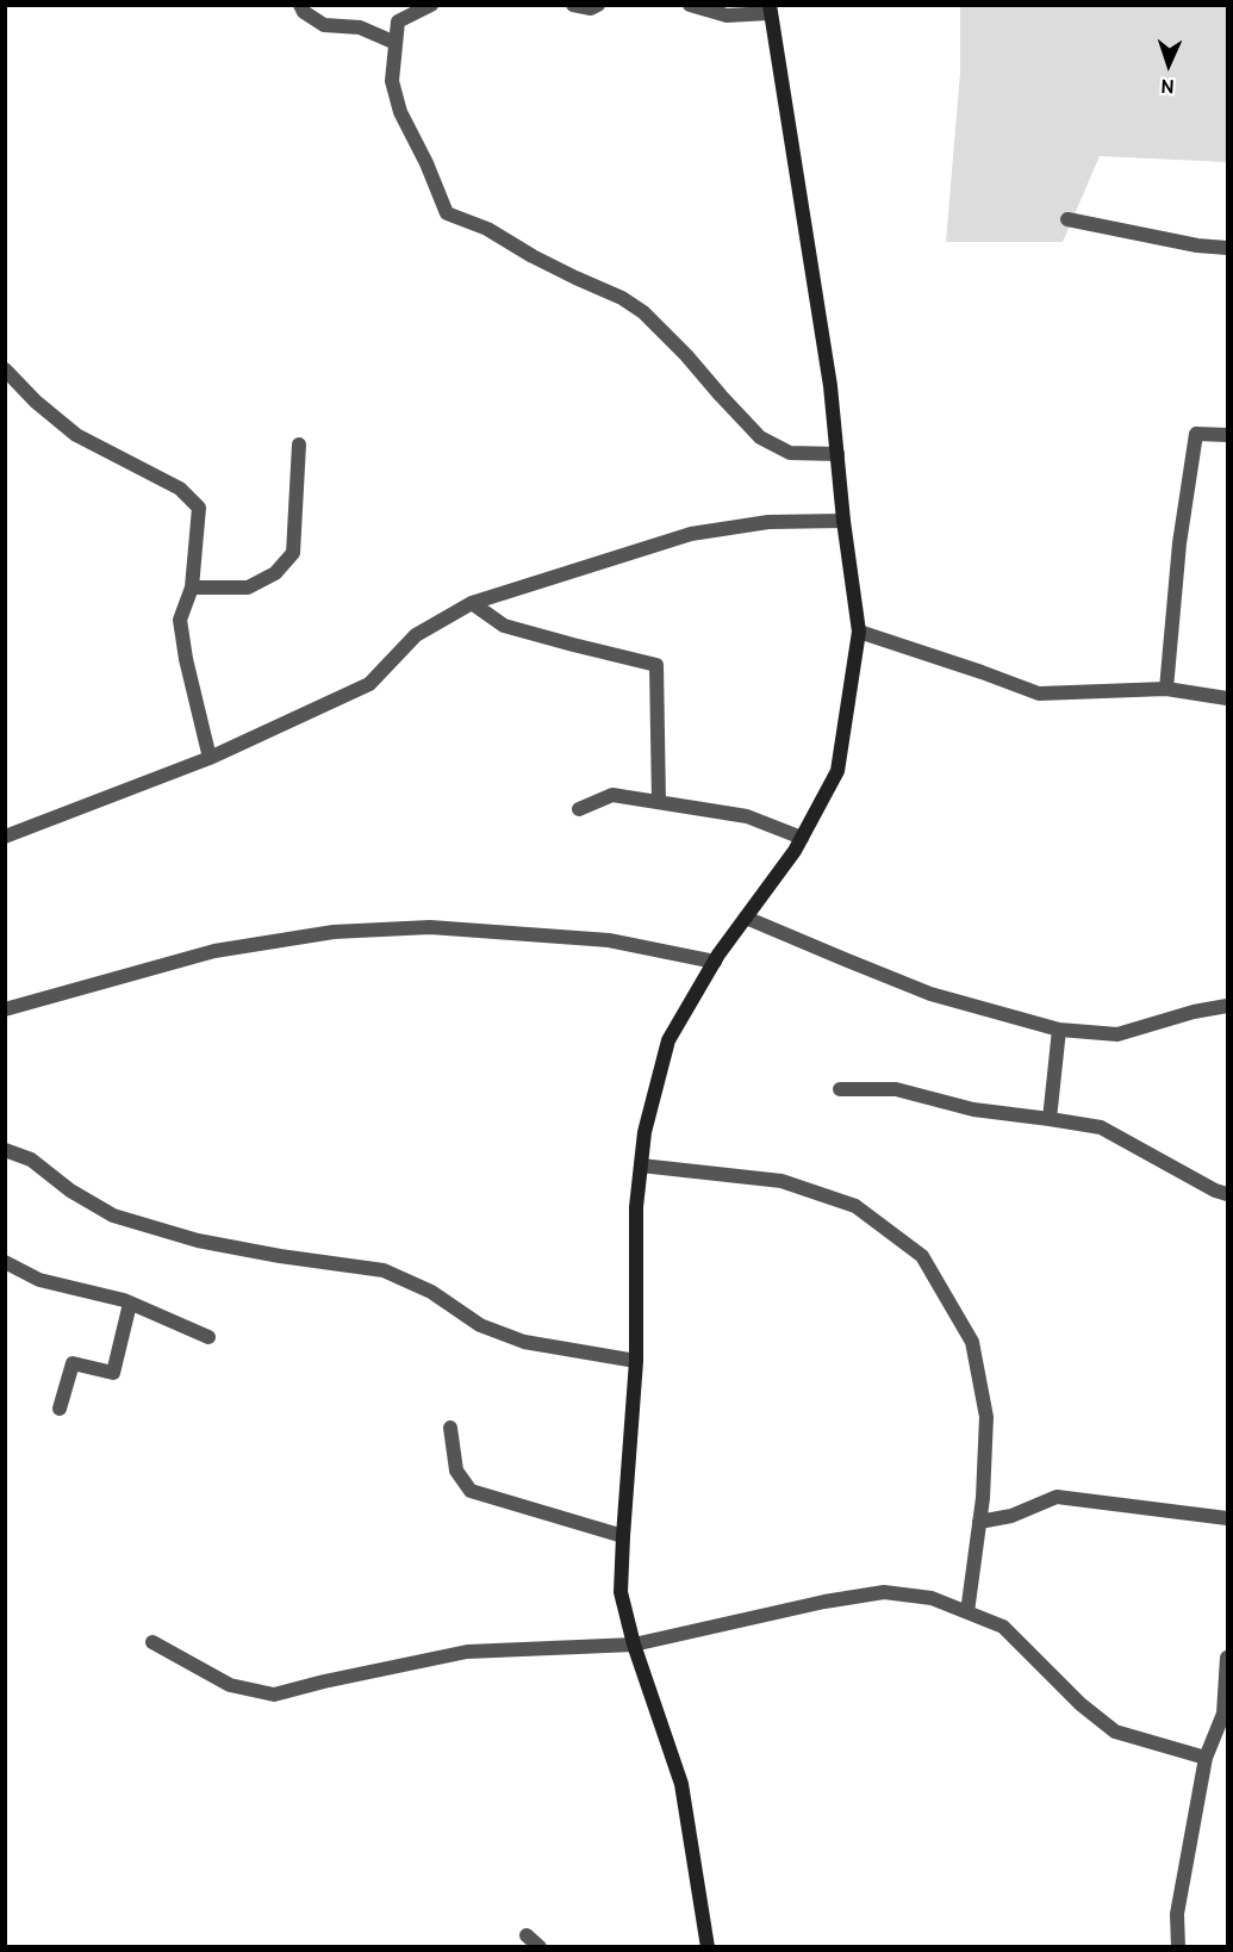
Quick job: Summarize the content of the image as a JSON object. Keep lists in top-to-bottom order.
{
  "north": "bottom"
}
